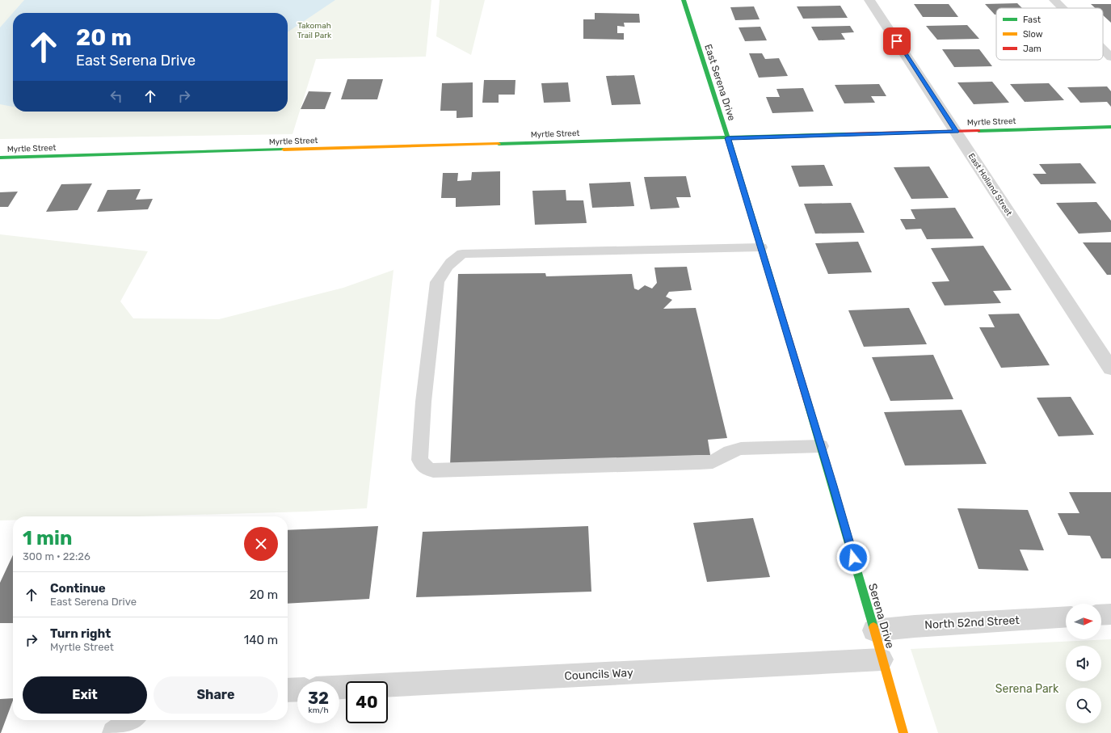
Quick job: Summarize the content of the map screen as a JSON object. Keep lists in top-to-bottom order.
{
  "streets": {
    "street": [
      "East Serena Drive",
      "Myrtle Street",
      "East Holland Street",
      "Serena Drive",
      "North 52nd Street",
      "Councils Way"
    ]
  },
  "crossings": [
    ["East Serena Drive", "Myrtle Street"],
    ["East Serena Drive", "Serena Drive"],
    ["Myrtle Street", "East Holland Street"],
    ["Serena Drive", "North 52nd Street"],
    ["Serena Drive", "Councils Way"]
  ],
  "parks": ["Takomah Trail Park", "Serena Park"],
  "legend": ["Fast", "Slow", "Jam"],
  "north": "right",
  "page": {
    "turn": ["20 m", "East Serena Drive"],
    "heading": ["1 min", "300 m · 22:26"],
    "list": [
      {
        "name": "Continue",
        "note": "East Serena Drive",
        "value": "20 m"
      },
      {
        "name": "Turn right",
        "note": "Myrtle Street",
        "value": "140 m"
      }
    ],
    "buttons": ["Exit", "Share"],
    "speed": "32 km/h",
    "limit": "40"
  }
}
